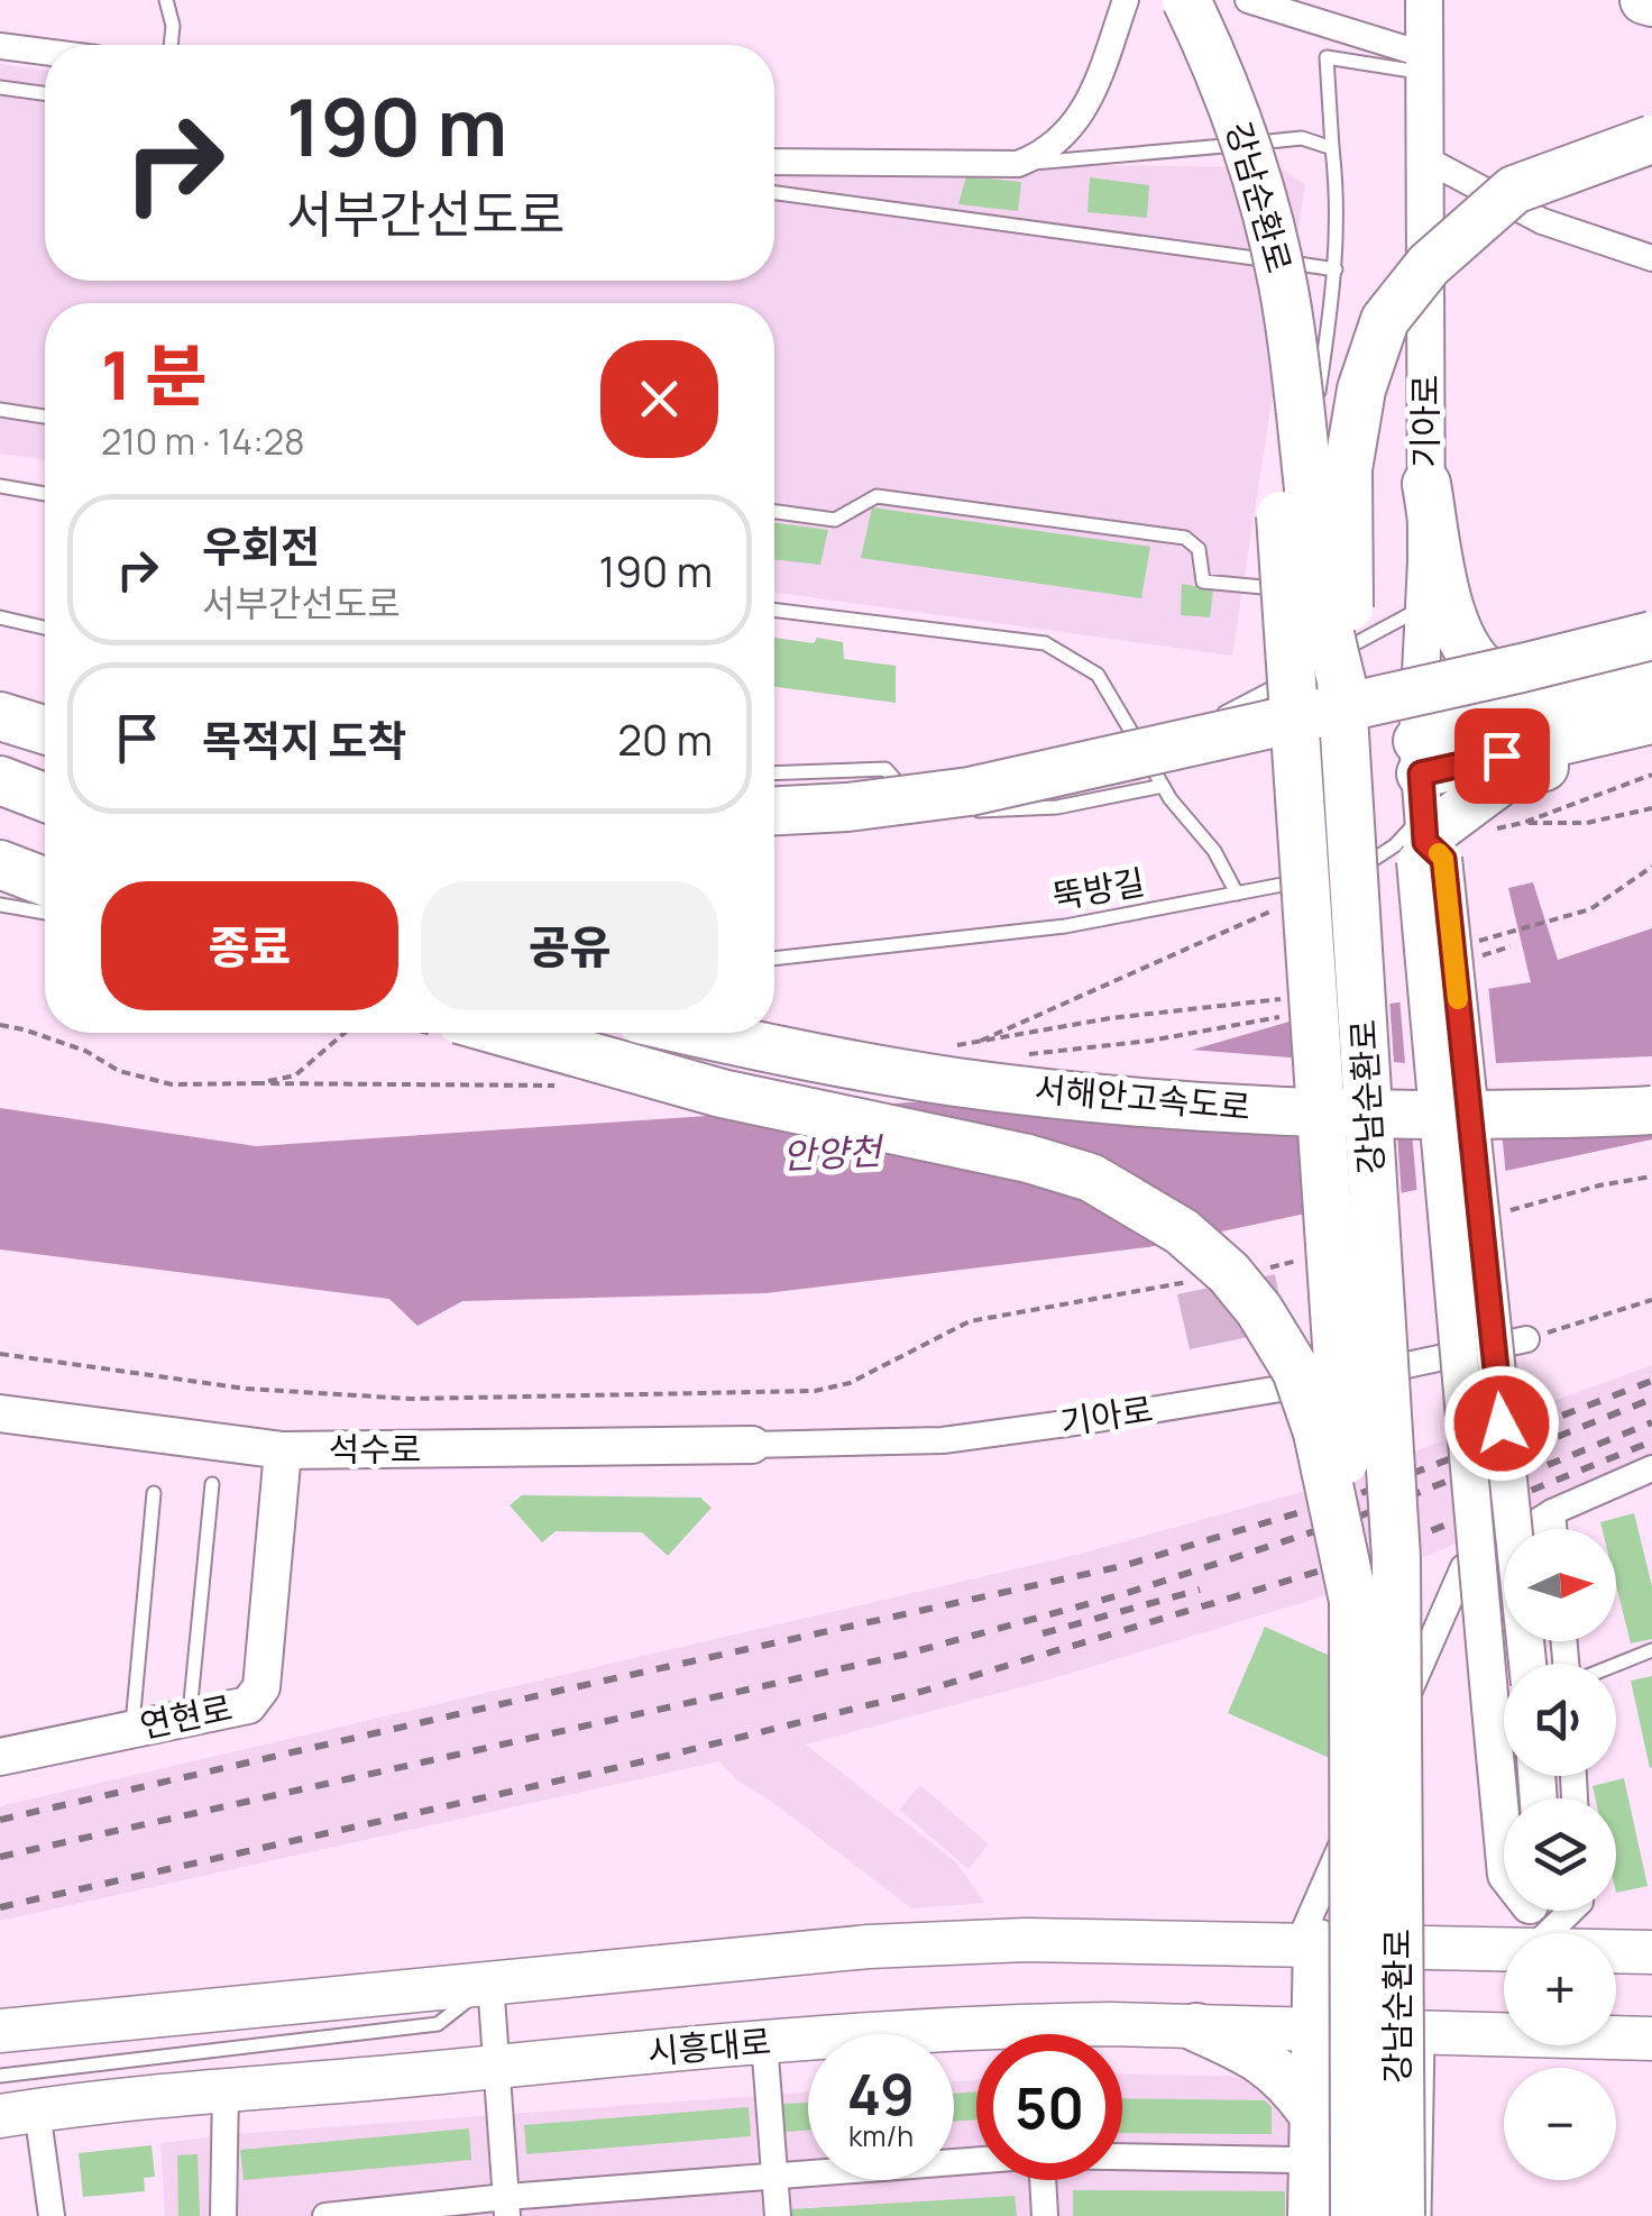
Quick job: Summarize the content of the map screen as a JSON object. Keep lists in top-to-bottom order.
{
  "streets": {
    "highway": ["강남순환로", "서해안고속도로"],
    "main road": [
      "기아로",
      "석수로",
      "연현로",
      "시흥대로"
    ],
    "lane": ["뚝방길"]
  },
  "crossings": [
    ["기아로", "석수로"],
    ["석수로", "연현로"]
  ],
  "water": ["안양천"],
  "north": "right",
  "page": {
    "turn": ["190 m", "서부간선도로"],
    "heading": ["1 분", "210 m · 14:28"],
    "list": [
      {
        "name": "우회전",
        "note": "서부간선도로",
        "value": "190 m"
      },
      {
        "name": "목적지 도착",
        "value": "20 m"
      }
    ],
    "buttons": ["종료", "공유"],
    "map_buttons": ["+", "−"],
    "speed": "49 km/h",
    "limit": "50"
  }
}
